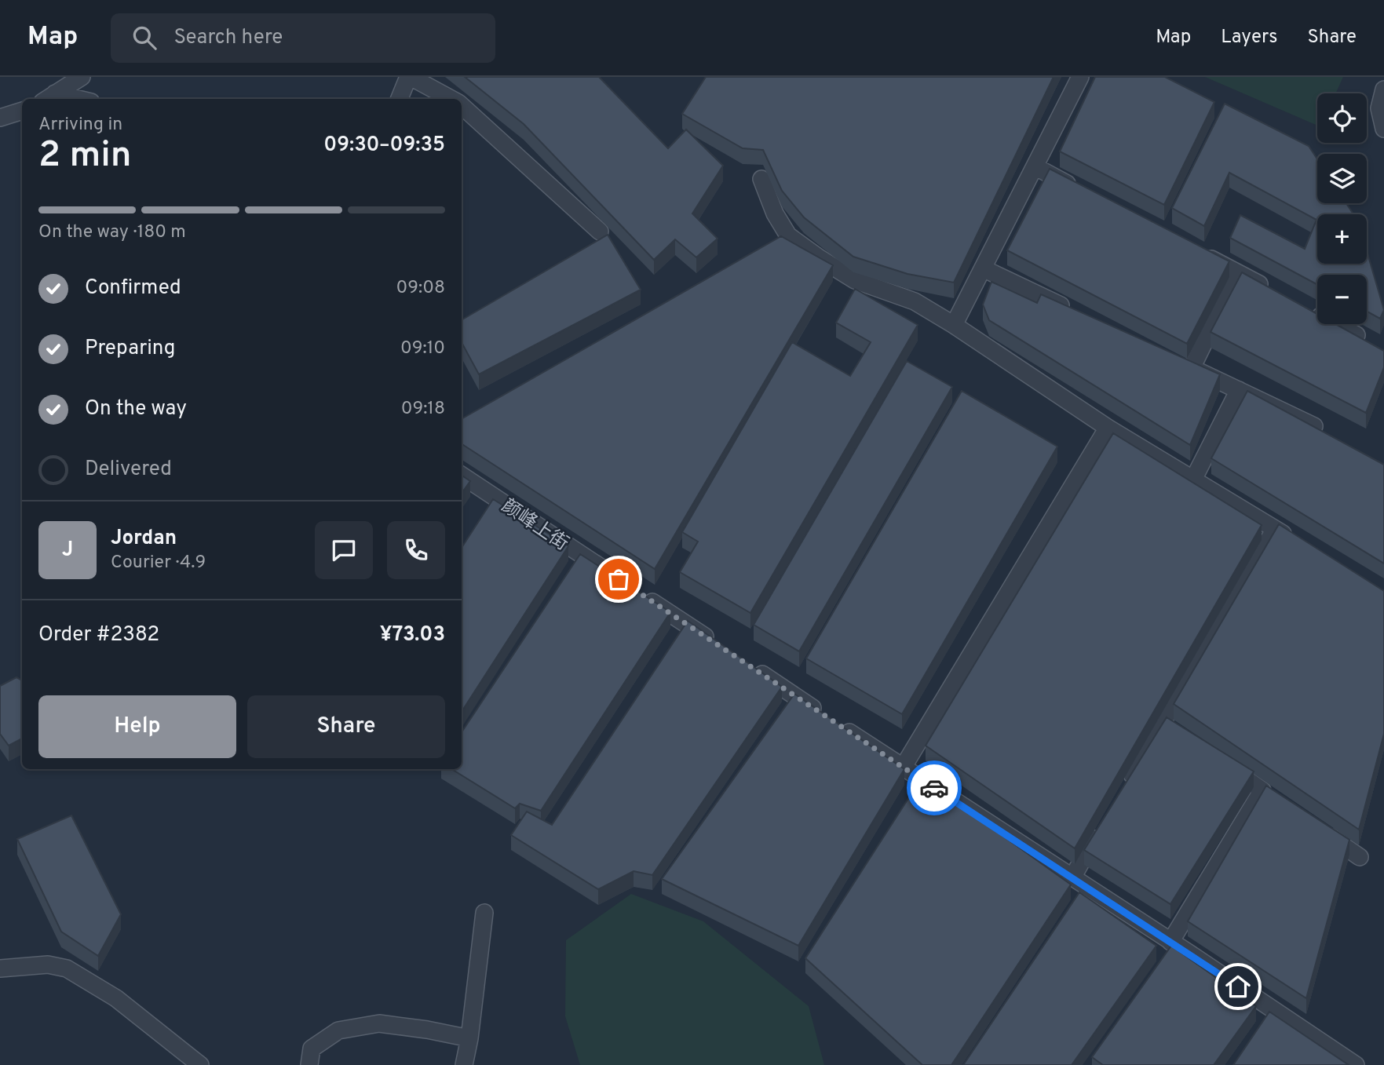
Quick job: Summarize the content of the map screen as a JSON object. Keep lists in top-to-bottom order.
{
  "streets": {
    "street": ["颜峰上街"]
  },
  "page": {
    "header": "Map",
    "search": "Search here",
    "nav": ["Map", "Layers", "Share"],
    "map_buttons": ["+", "−"],
    "heading": ["2 min", "Arriving in", "09:30–09:35"],
    "panel": [
      "Jordan",
      "Courier · 4.9",
      "Order #2382",
      "¥73.03"
    ],
    "bar": "On the way · 180 m",
    "list": [
      ["Confirmed", "09:08"],
      ["Preparing", "09:10"],
      ["On the way", "09:18"],
      "Delivered"
    ],
    "round": "J",
    "buttons": ["Help", "Share"]
  }
}
